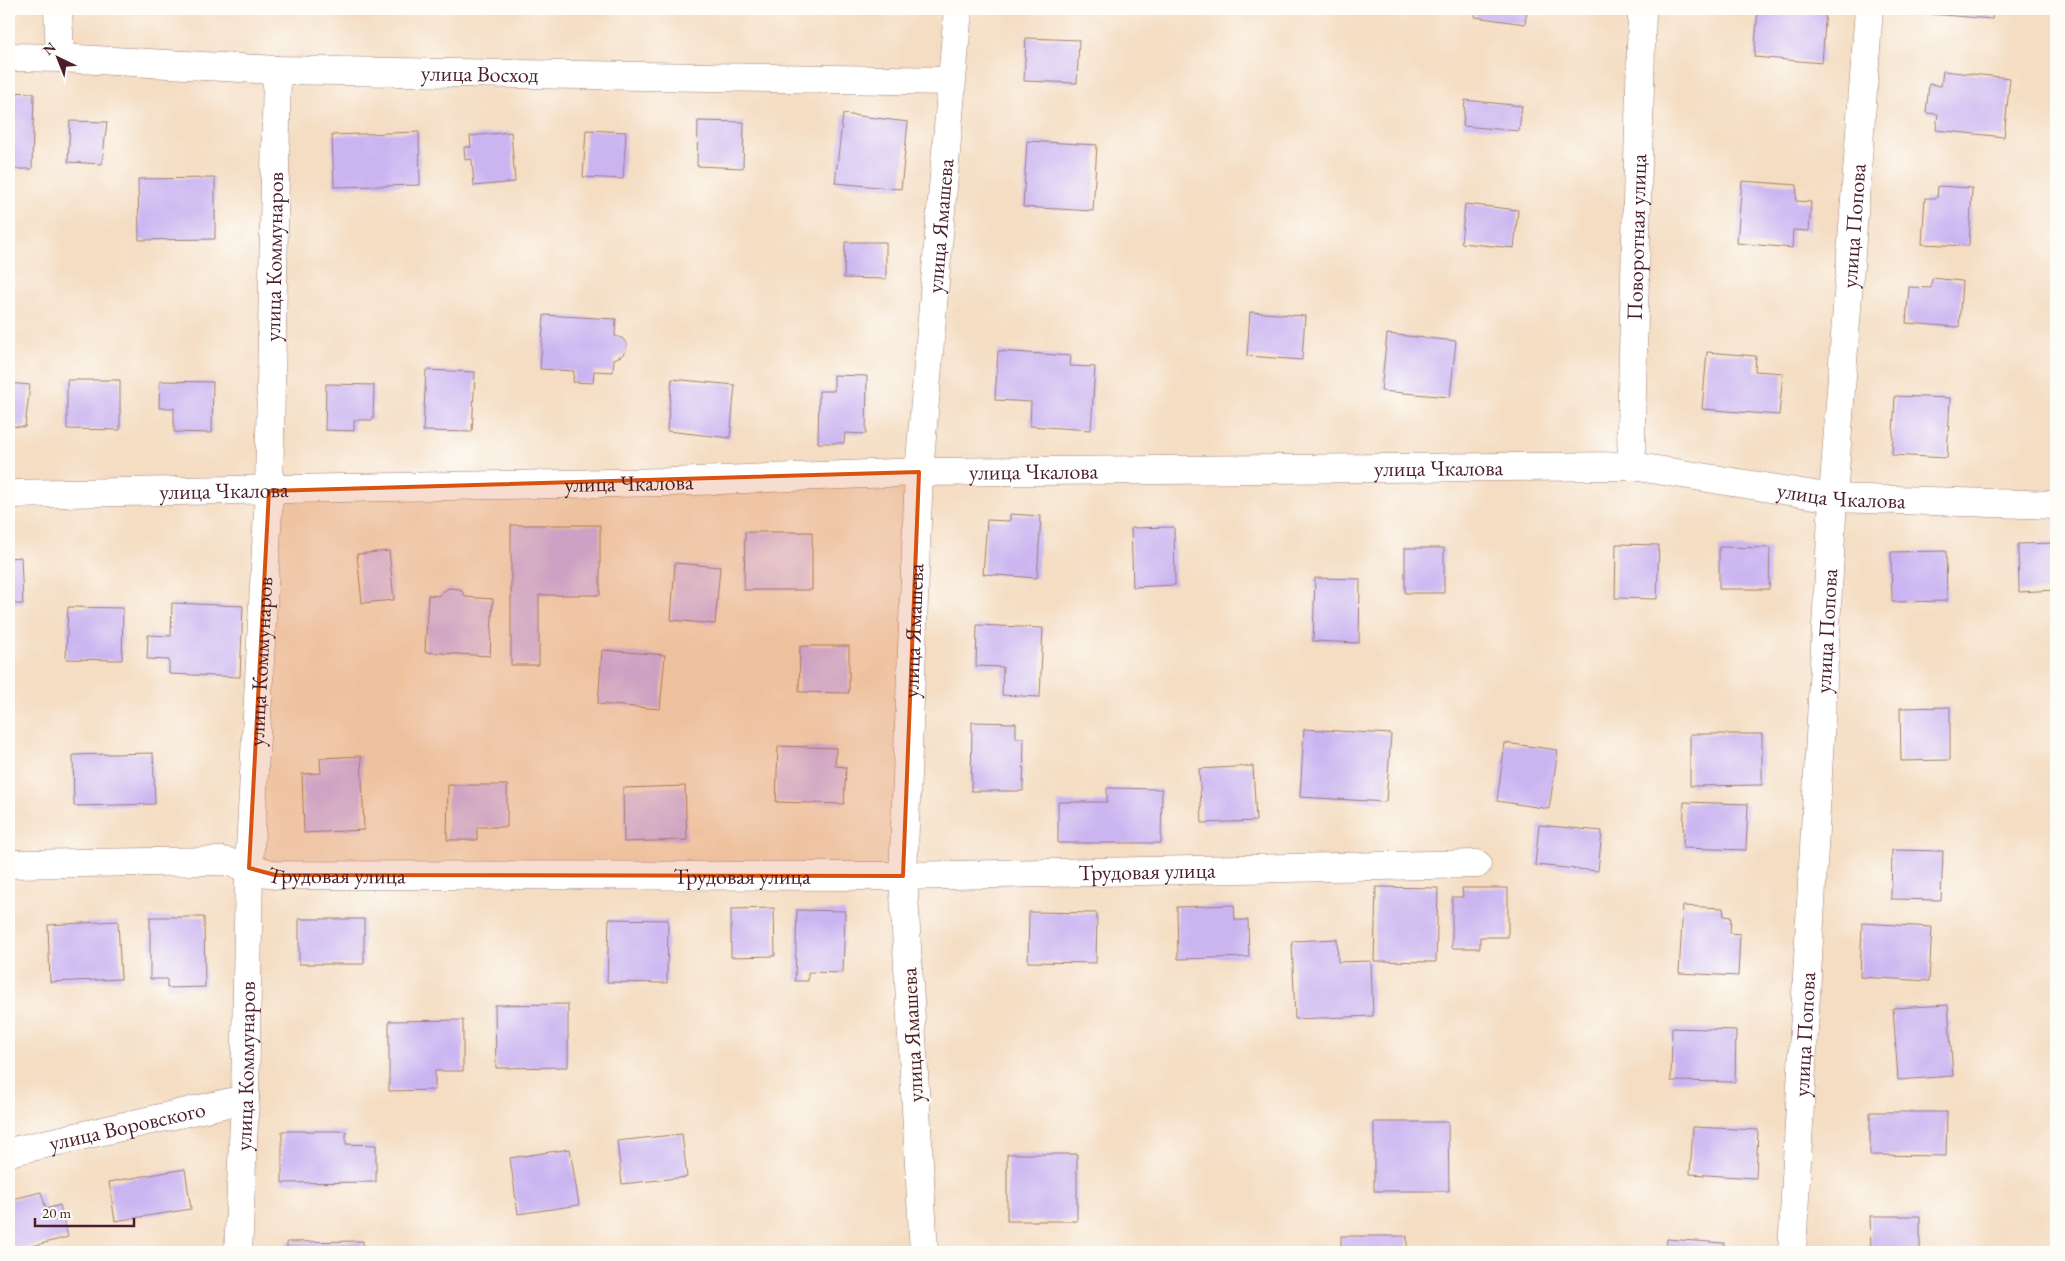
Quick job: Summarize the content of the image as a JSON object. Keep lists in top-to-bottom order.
{
  "streets": {
    "street": [
      "улица Восход",
      "улица Ямашева",
      "улица Попова",
      "Поворотная улица",
      "улица Коммунаров",
      "улица Чкалова",
      "Трудовая улица",
      "улица Воровского"
    ]
  },
  "crossings": [
    ["улица Восход", "улица Ямашева"],
    ["улица Восход", "улица Коммунаров"],
    ["улица Ямашева", "улица Чкалова"],
    ["улица Ямашева", "Трудовая улица"],
    ["улица Попова", "улица Чкалова"],
    ["Поворотная улица", "улица Чкалова"],
    ["улица Коммунаров", "улица Чкалова"],
    ["улица Коммунаров", "Трудовая улица"],
    ["улица Коммунаров", "улица Воровского"]
  ],
  "scale_bar": "20 m",
  "north": "top left"
}
